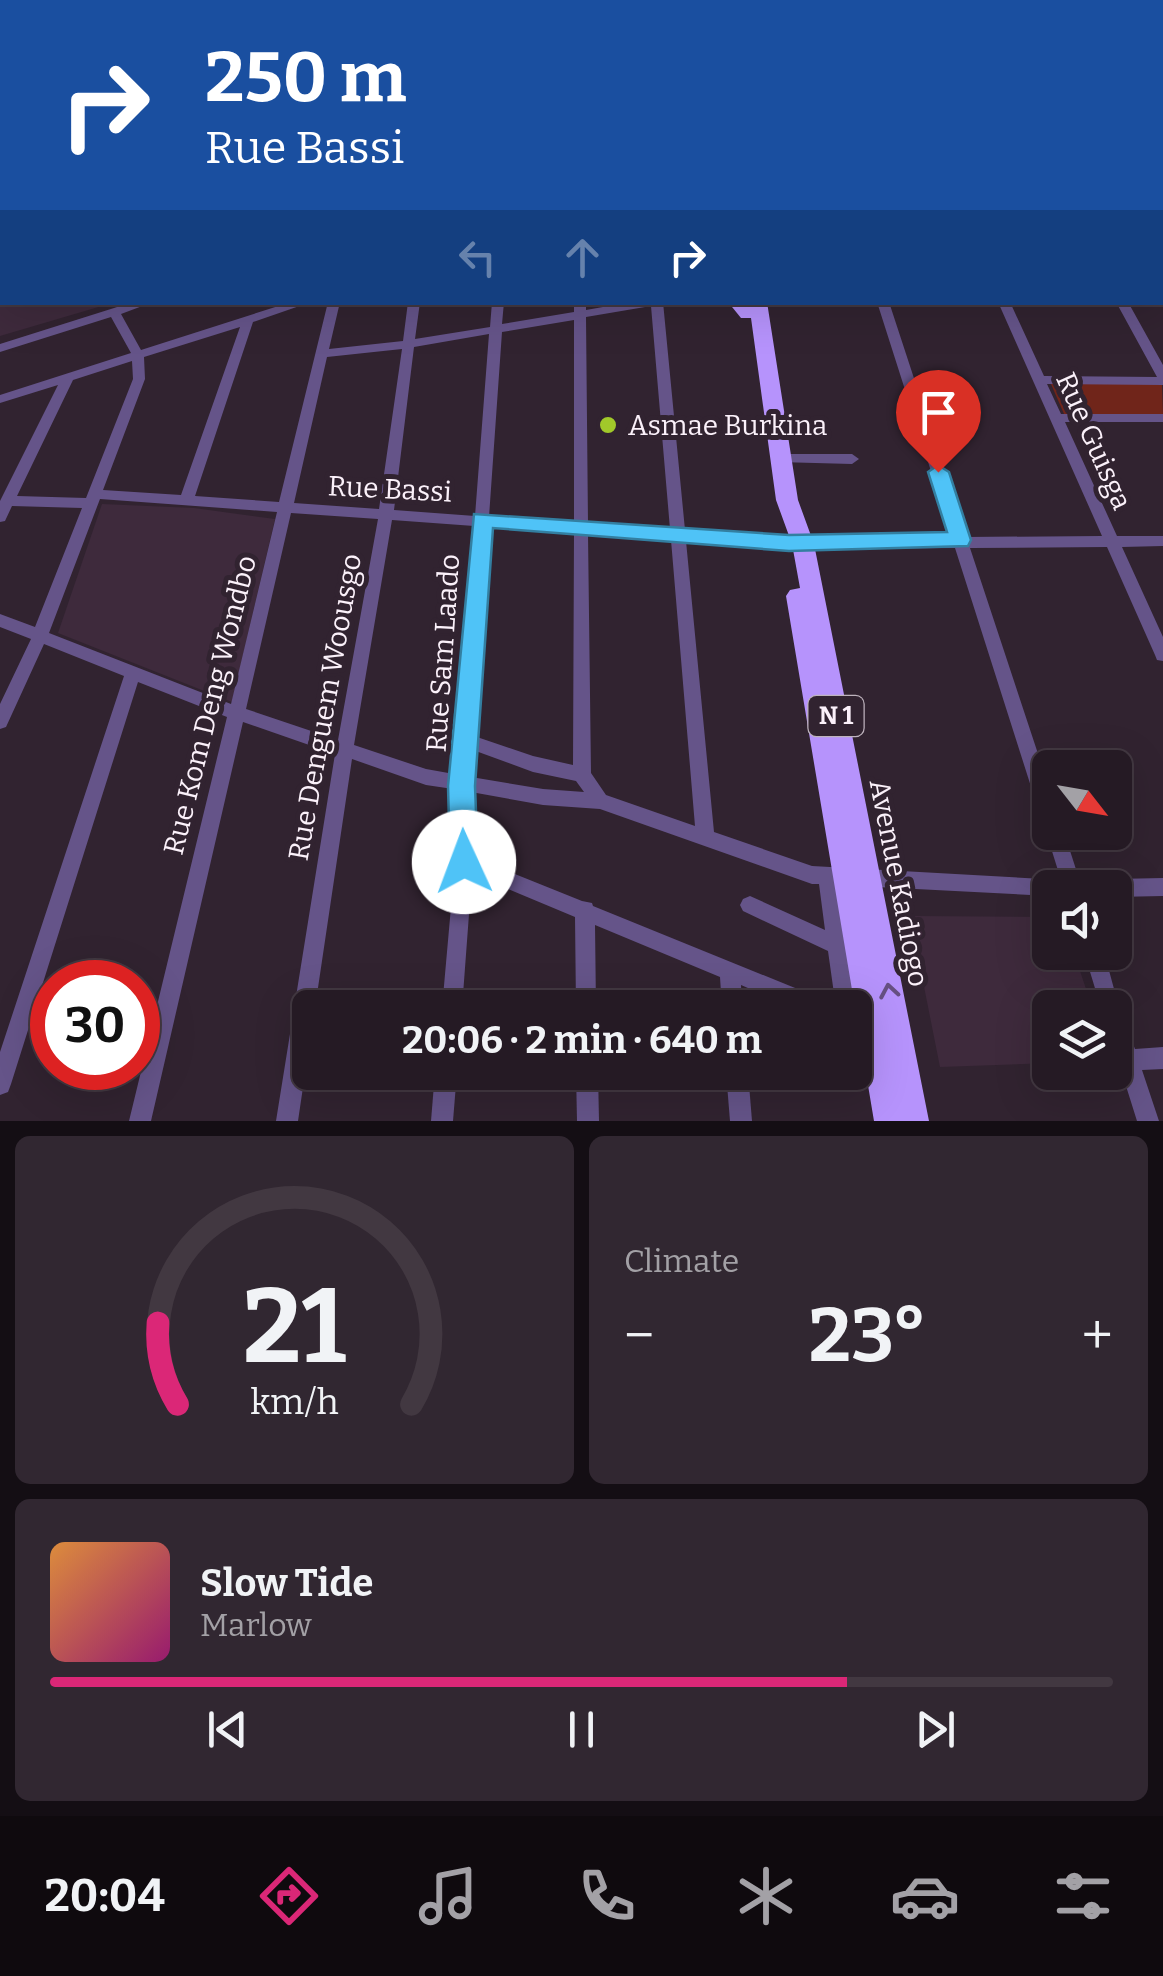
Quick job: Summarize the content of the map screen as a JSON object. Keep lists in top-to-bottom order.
{
  "streets": {
    "highway": ["N 1", "Avenue Kadiogo"],
    "street": [
      "Rue Guisga",
      "Rue Bassi",
      "Rue Sam Laado",
      "Rue Kom Deng Wondbo",
      "Rue Denguem Woousgo"
    ]
  },
  "crossings": [
    ["Rue Guisga", "Rue Bassi"],
    ["Rue Bassi", "Rue Sam Laado"],
    ["Rue Bassi", "Rue Kom Deng Wondbo"],
    ["Rue Bassi", "Rue Denguem Woousgo"],
    ["Rue Bassi", "Avenue Kadiogo"]
  ],
  "places": ["Asmae Burkina"],
  "north": "bottom right",
  "page": {
    "turn": ["250 m", "Rue Bassi"],
    "limit": "30",
    "trip": "20:06 · 2 min · 640 m",
    "tile": "Climate",
    "heat": ["−", "23°", "+"],
    "song": ["Slow Tide", "Marlow"],
    "tabs": "20:04",
    "gauge": ["21", "km/h"]
  }
}
